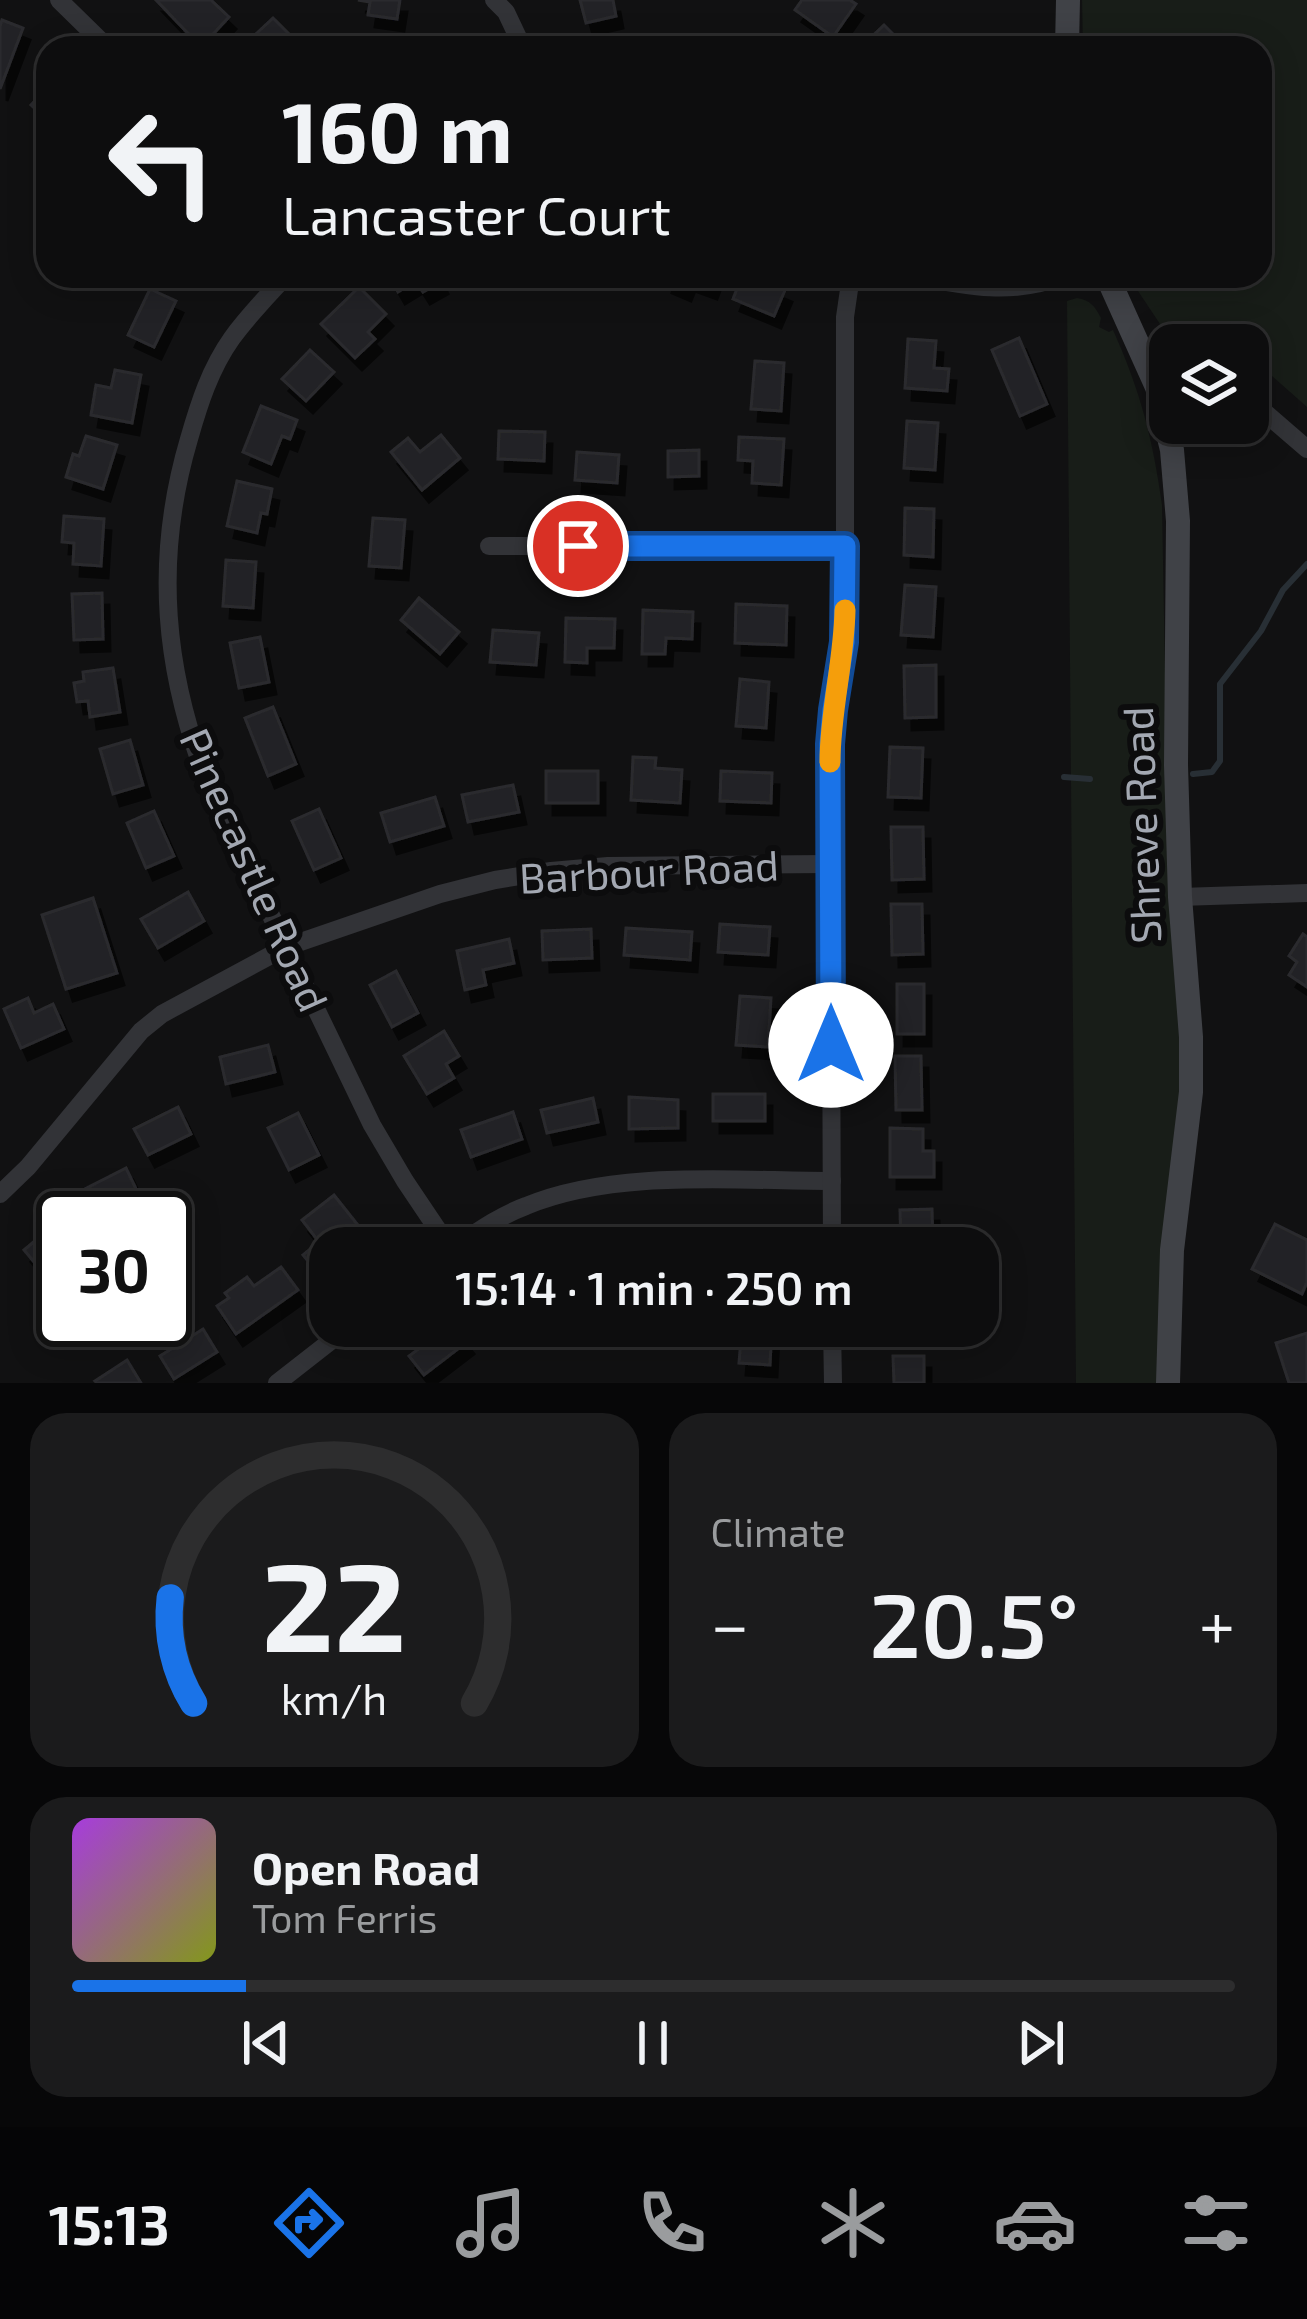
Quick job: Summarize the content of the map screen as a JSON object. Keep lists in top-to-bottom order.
{
  "streets": {
    "main road": ["Shreve Road"],
    "street": ["Pinecastle Road", "Barbour Road"]
  },
  "crossings": [
    ["Pinecastle Road", "Barbour Road"]
  ],
  "page": {
    "turn": ["160 m", "Lancaster Court"],
    "limit": "30",
    "trip": "15:14 · 1 min · 250 m",
    "tile": "Climate",
    "heat": ["−", "20.5°", "+"],
    "song": ["Open Road", "Tom Ferris"],
    "tabs": "15:13",
    "gauge": ["22", "km/h"]
  }
}
